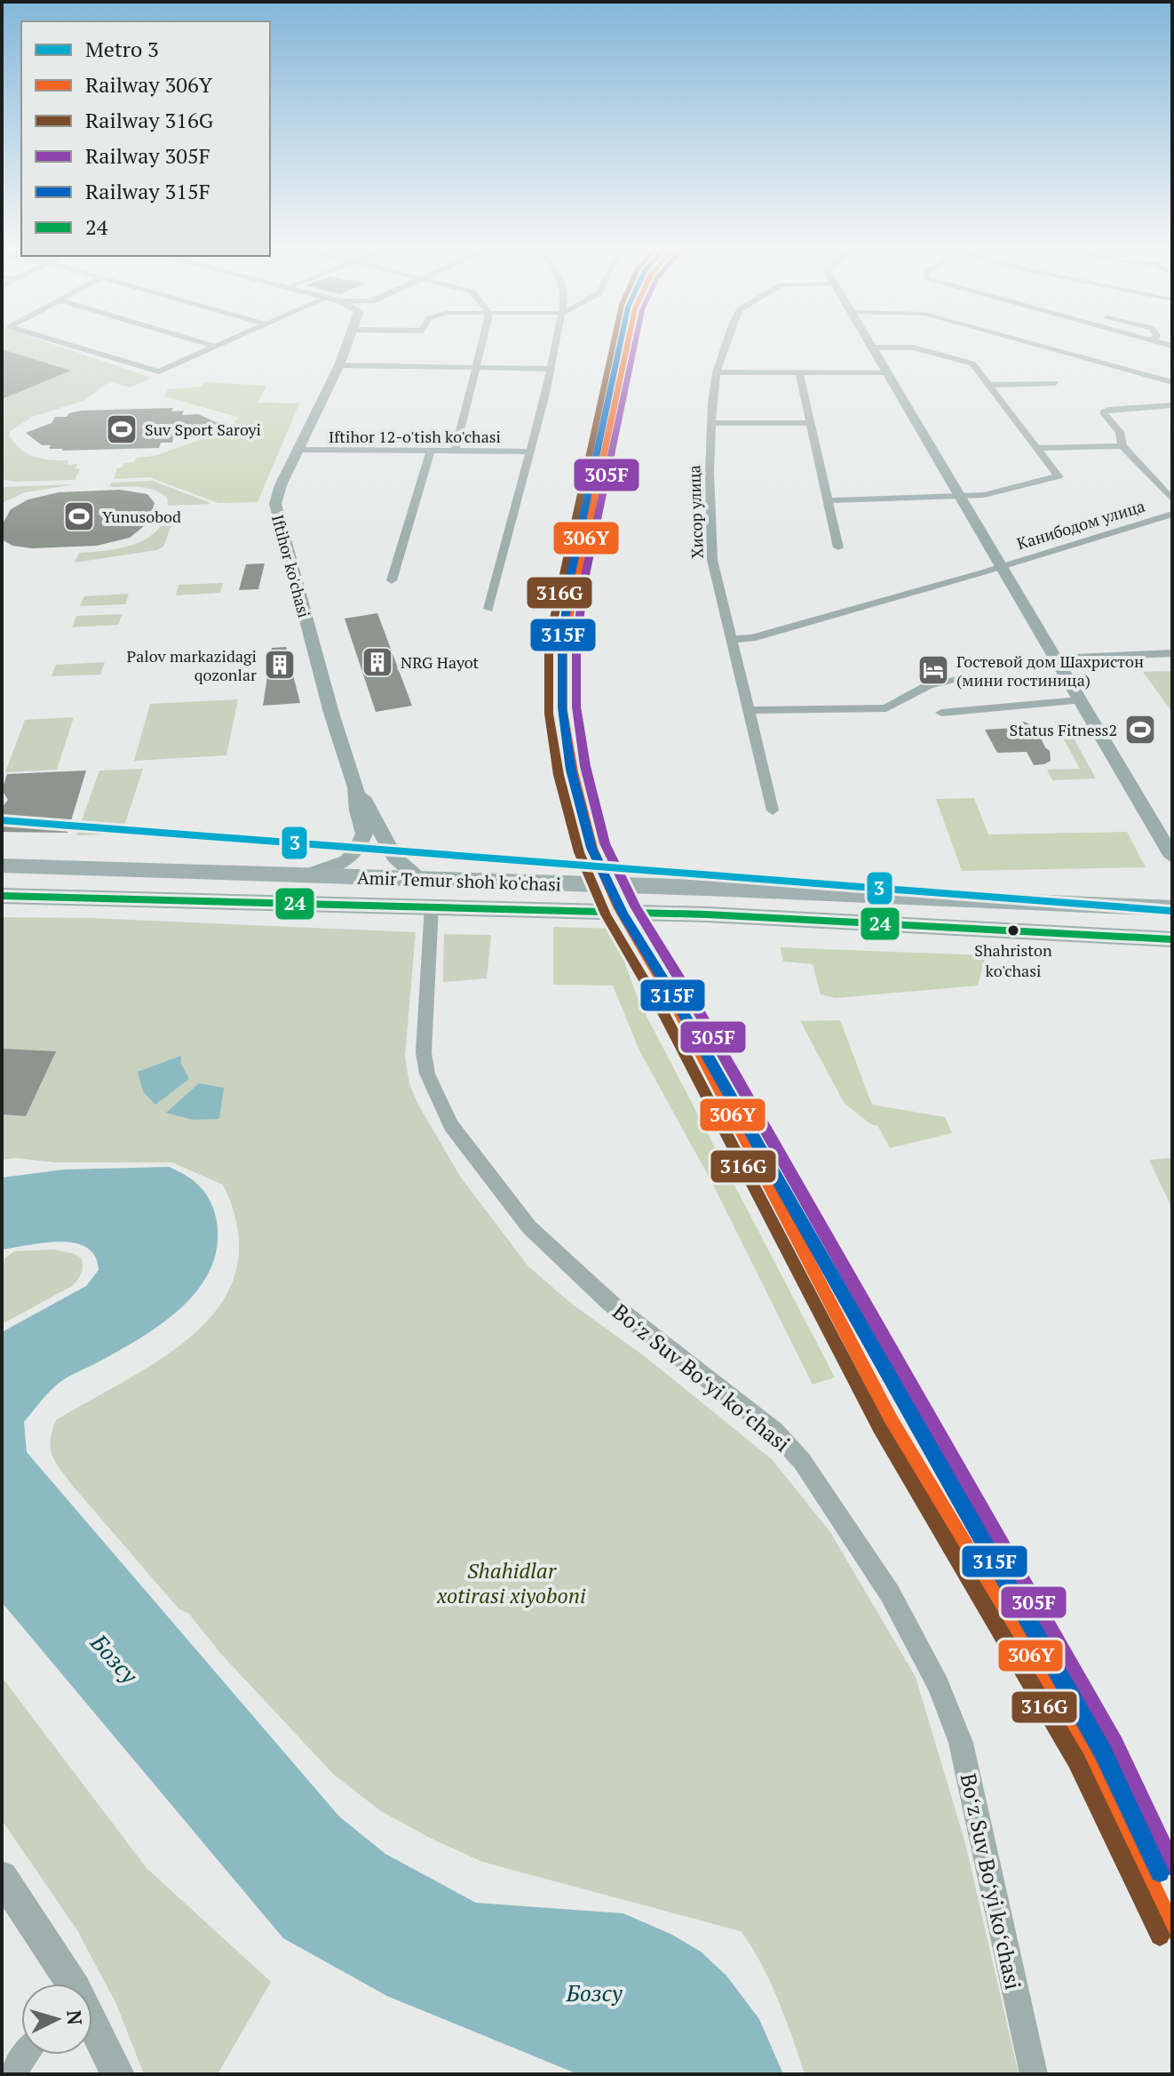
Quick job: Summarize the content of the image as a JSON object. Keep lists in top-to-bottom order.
{
  "streets": {
    "main road": ["Iftihor ko'chasi", "Amir Temur shoh ko'chasi"],
    "street": [
      "Iftihor 12-o'tish ko'chasi",
      "Хисор улица",
      "Канибодом улица",
      "Boʻz Suv Boʻyi koʻchasi"
    ]
  },
  "crossings": [
    ["Iftihor 12-o'tish ko'chasi", "Iftihor ko'chasi"],
    ["Хисор улица", "Канибодом улица"],
    ["Iftihor ko'chasi", "Amir Temur shoh ko'chasi"],
    ["Amir Temur shoh ko'chasi", "Boʻz Suv Boʻyi koʻchasi"]
  ],
  "water": ["Бозсу"],
  "parks": ["Shahidlar xotirasi xiyoboni"],
  "places": {
    "sports": ["Suv Sport Saroyi", "Yunusobod", "Status Fitness2"],
    "building": ["NRG Hayot", "Palov markazidagi qozonlar"],
    "hotel": ["Гостевой дом Шахристон (мини гостиница)"],
    "other": ["Shahriston ko'chasi"]
  },
  "lines": [
    "rail line 306Y",
    "rail line 316G",
    "rail line 305F",
    "rail line 315F",
    "metro line 3",
    "transit line 24"
  ],
  "legend": [
    "Metro 3",
    "Railway 306Y",
    "Railway 316G",
    "Railway 305F",
    "Railway 315F",
    "24"
  ],
  "north": "right"
}
